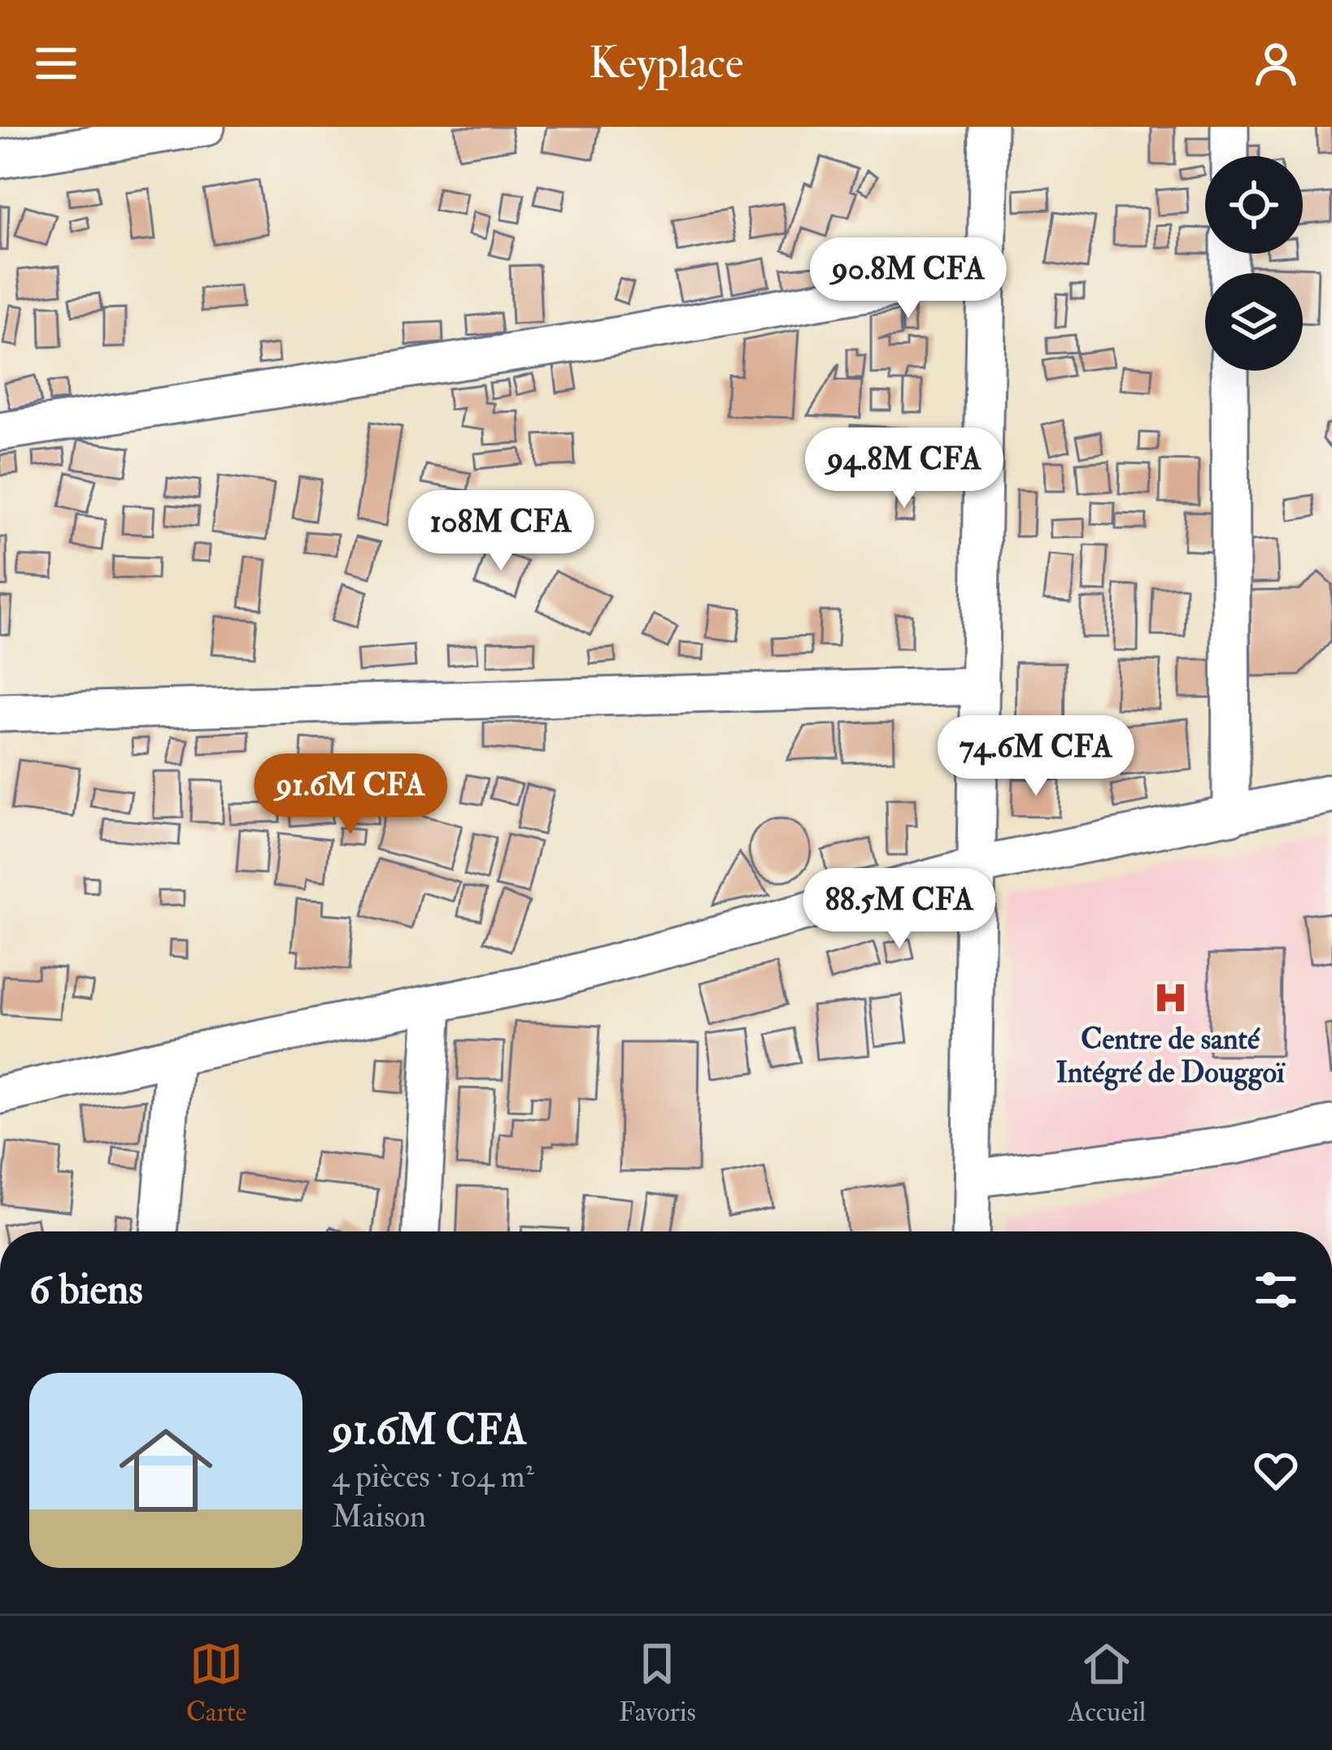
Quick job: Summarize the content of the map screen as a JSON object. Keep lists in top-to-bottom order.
{
  "places": {
    "hospital": ["Centre de santé Intégré de Douggoï"]
  },
  "page": {
    "header": "Keyplace",
    "price": [
      "90.8M CFA",
      "94.8M CFA",
      "108M CFA",
      "74.6M CFA",
      "91.6M CFA",
      "88.5M CFA"
    ],
    "heading": "6 biens",
    "list": [
      {
        "name": "91.6M CFA",
        "note": "4 pièces · 104 m² · Maison"
      }
    ],
    "tabs": ["Carte", "Favoris", "Accueil"]
  }
}
